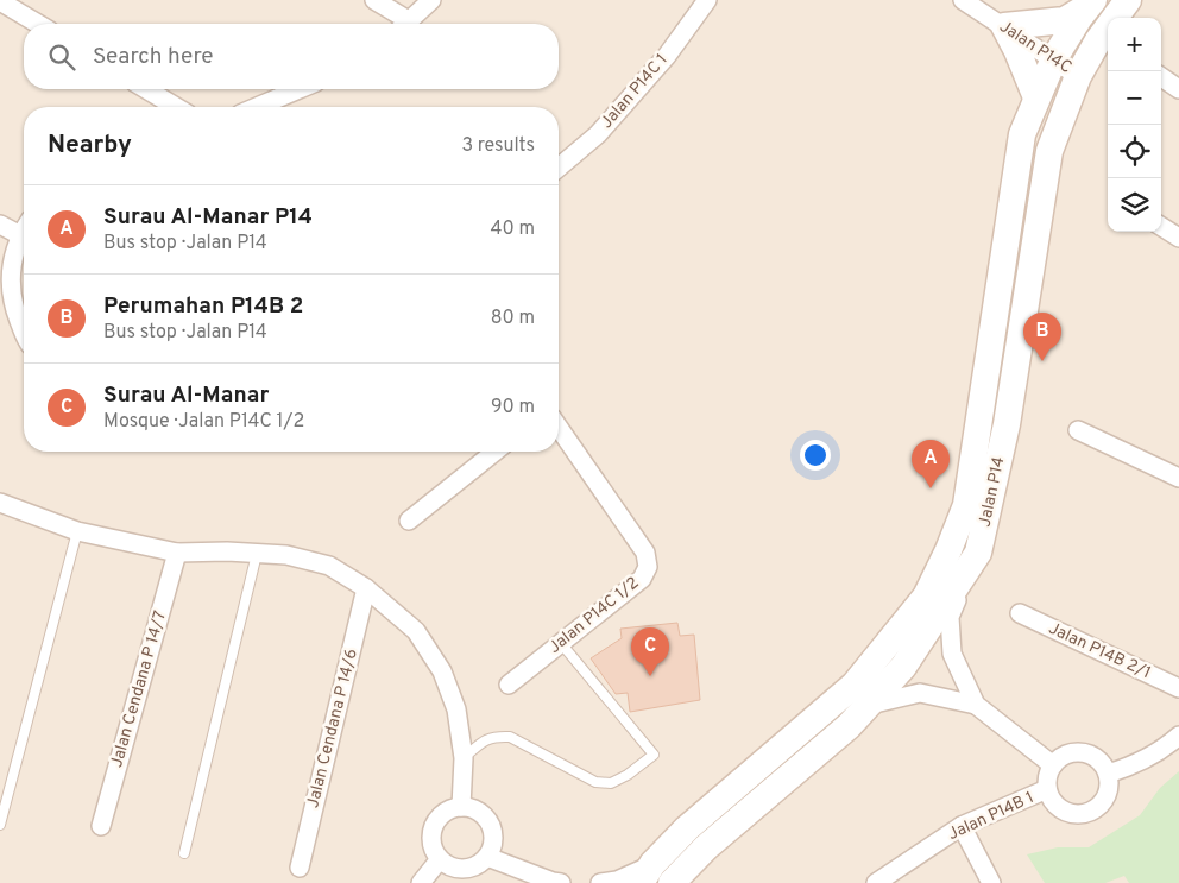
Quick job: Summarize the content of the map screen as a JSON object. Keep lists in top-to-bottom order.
{
  "streets": {
    "main road": ["Jalan P14"],
    "street": [
      "Jalan P14C",
      "Jalan P14C 1",
      "Jalan P14C 1/2",
      "Jalan P14B 2/1",
      "Jalan Cendana P 14/7",
      "Jalan Cendana P 14/6",
      "Jalan P14B 1"
    ]
  },
  "crossings": [
    ["Jalan P14C", "Jalan P14"]
  ],
  "page": {
    "map_buttons": ["+", "−"],
    "search": "Search here",
    "heading": ["Nearby", "3 results"],
    "list": [
      {
        "mark": "A",
        "name": "Surau Al-Manar P14",
        "note": "Bus stop · Jalan P14",
        "value": "40 m"
      },
      {
        "mark": "B",
        "name": "Perumahan P14B 2",
        "note": "Bus stop · Jalan P14",
        "value": "80 m"
      },
      {
        "mark": "C",
        "name": "Surau Al-Manar",
        "note": "Mosque · Jalan P14C 1/2",
        "value": "90 m"
      }
    ],
    "pins": ["B", "A", "C"]
  }
}
